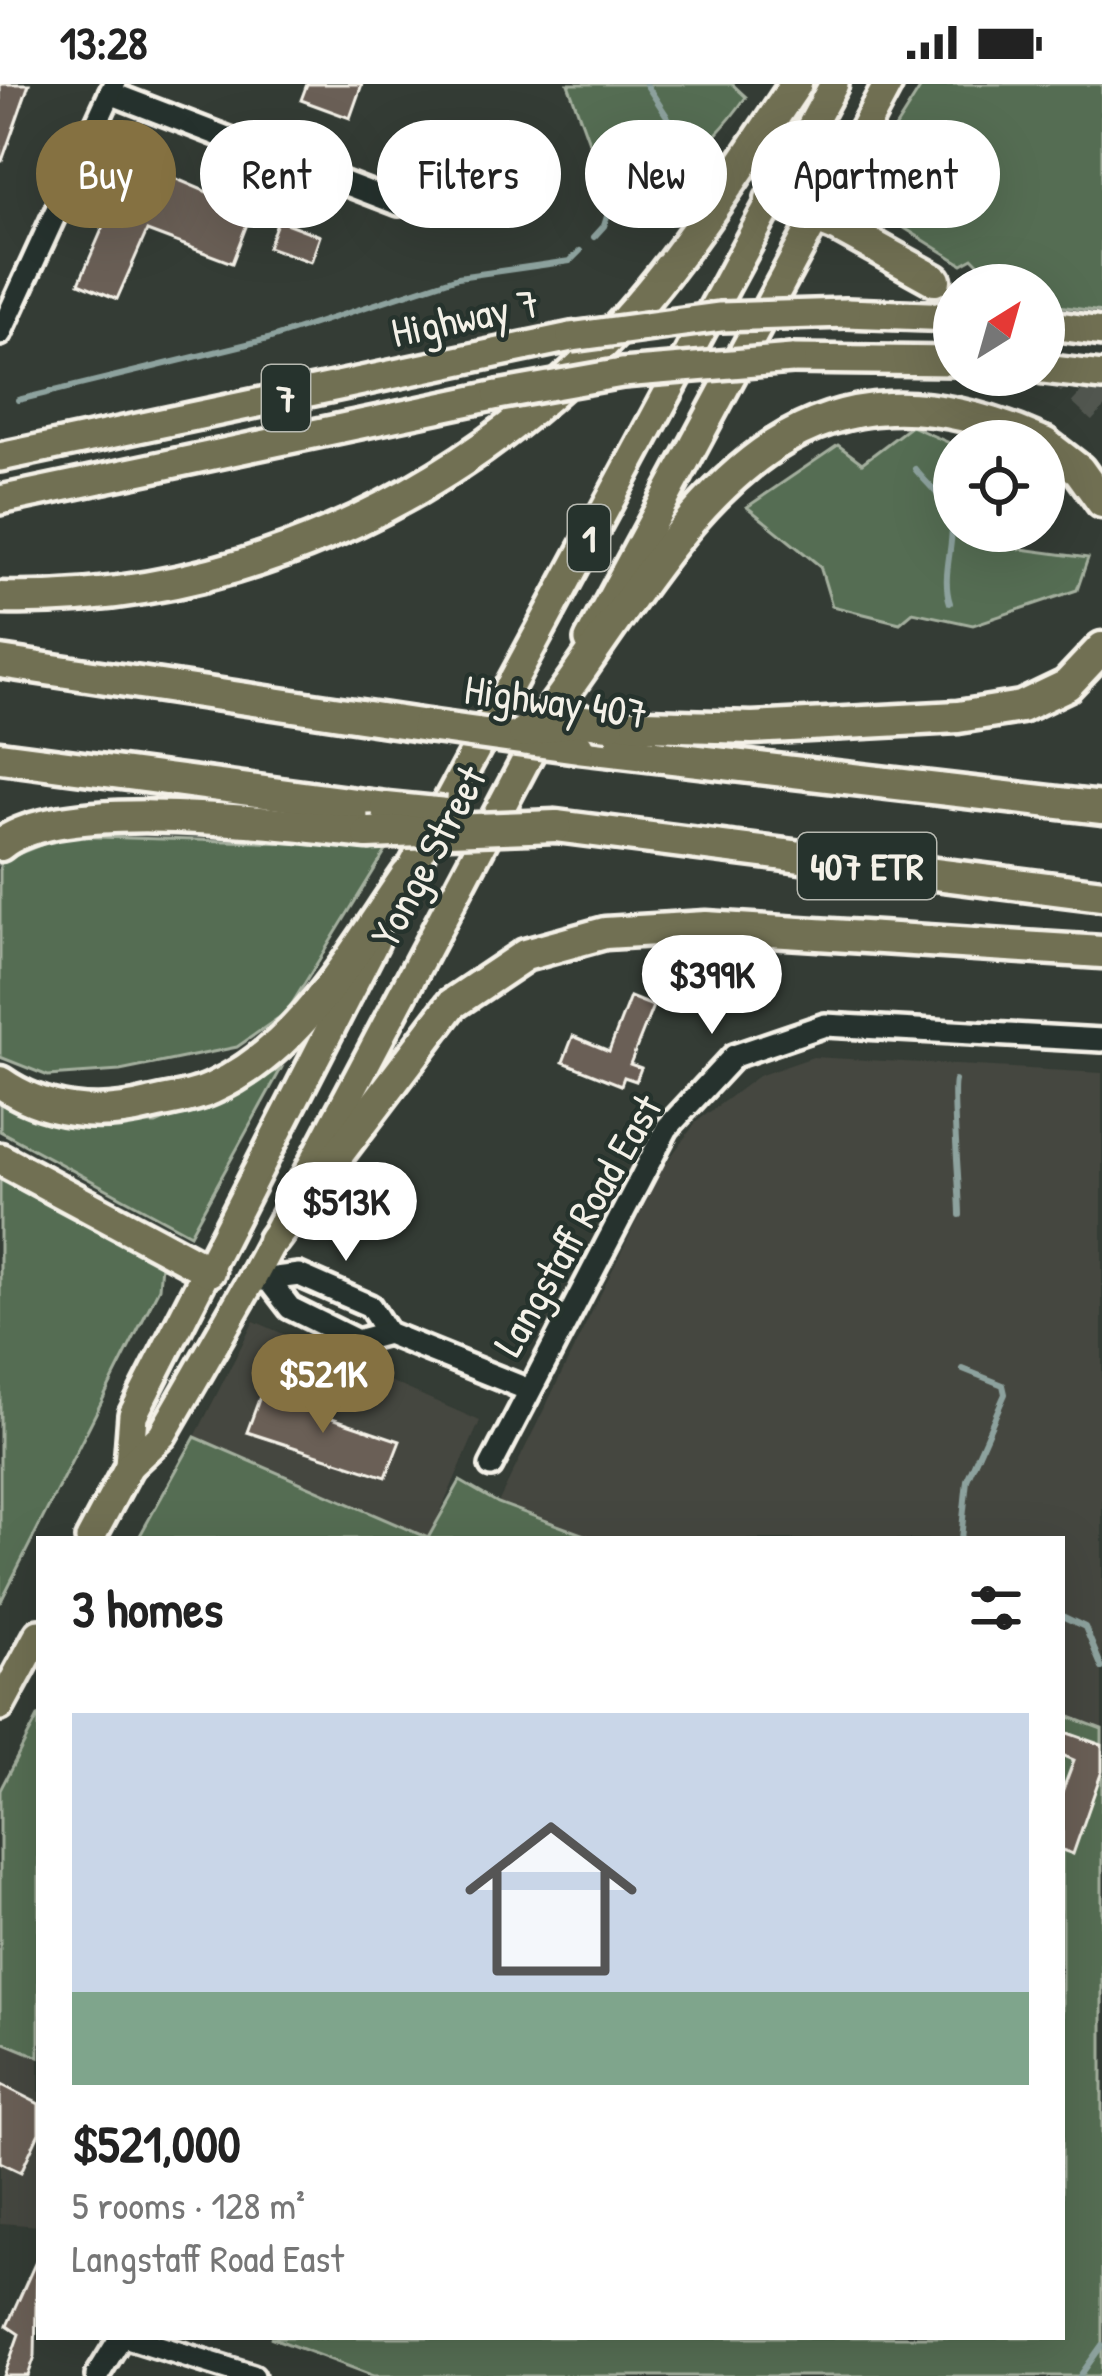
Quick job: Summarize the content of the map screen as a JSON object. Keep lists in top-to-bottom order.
{
  "streets": {
    "highway": ["Highway 407", "407 ETR"],
    "main road": [
      "Highway 7",
      "7",
      "1",
      "Yonge Street"
    ],
    "street": ["Langstaff Road East"]
  },
  "crossings": [
    ["Yonge Street", "Langstaff Road East"]
  ],
  "north": "top right",
  "page": {
    "status": "13:28",
    "chip": [
      "Buy",
      "Rent",
      "Filters",
      "New",
      "Apartment"
    ],
    "price": ["$399K", "$513K", "$521K"],
    "heading": "3 homes",
    "list": [
      {
        "name": "$521,000",
        "note": "5 rooms · 128 m² · Langstaff Road East"
      }
    ]
  }
}
